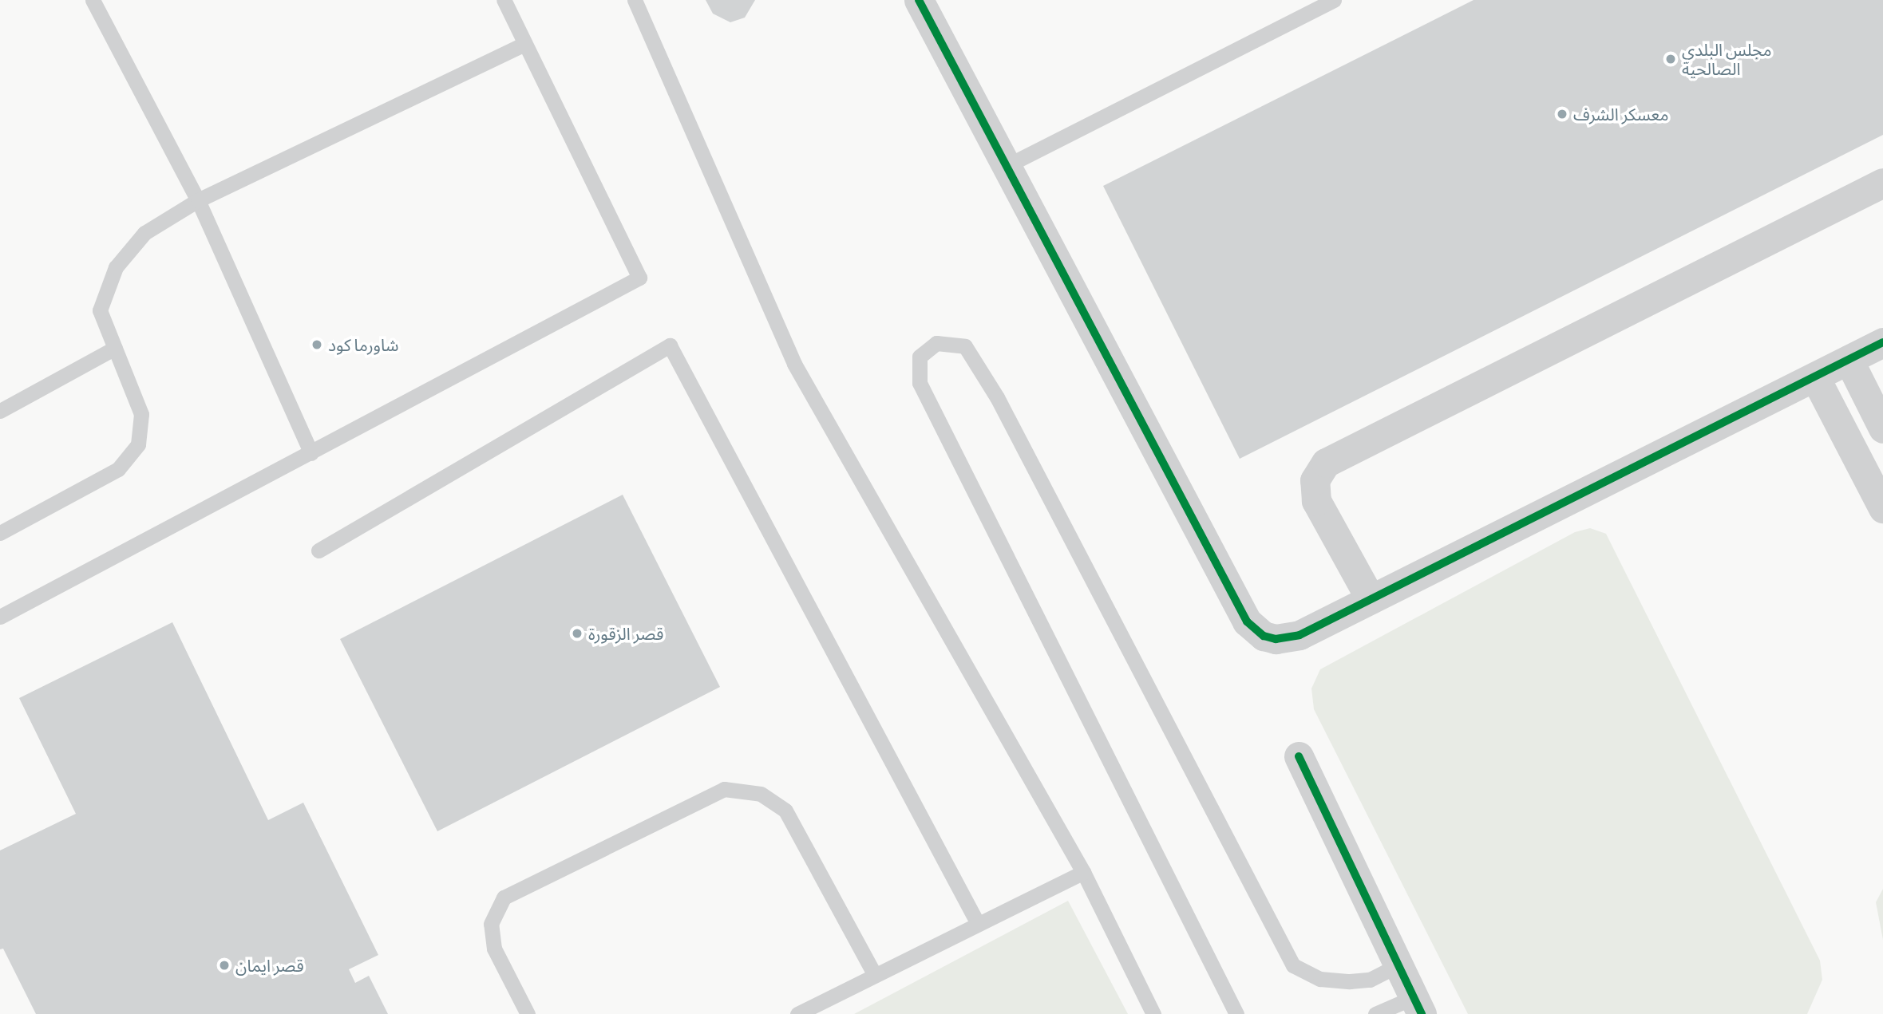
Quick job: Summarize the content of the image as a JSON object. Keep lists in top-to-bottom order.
{
  "places": [
    "مجلس البلدي الصالحية",
    "معسكر الشرف",
    "شاورما كود",
    "قصر الزقورة",
    "قصر ايمان"
  ]
}
